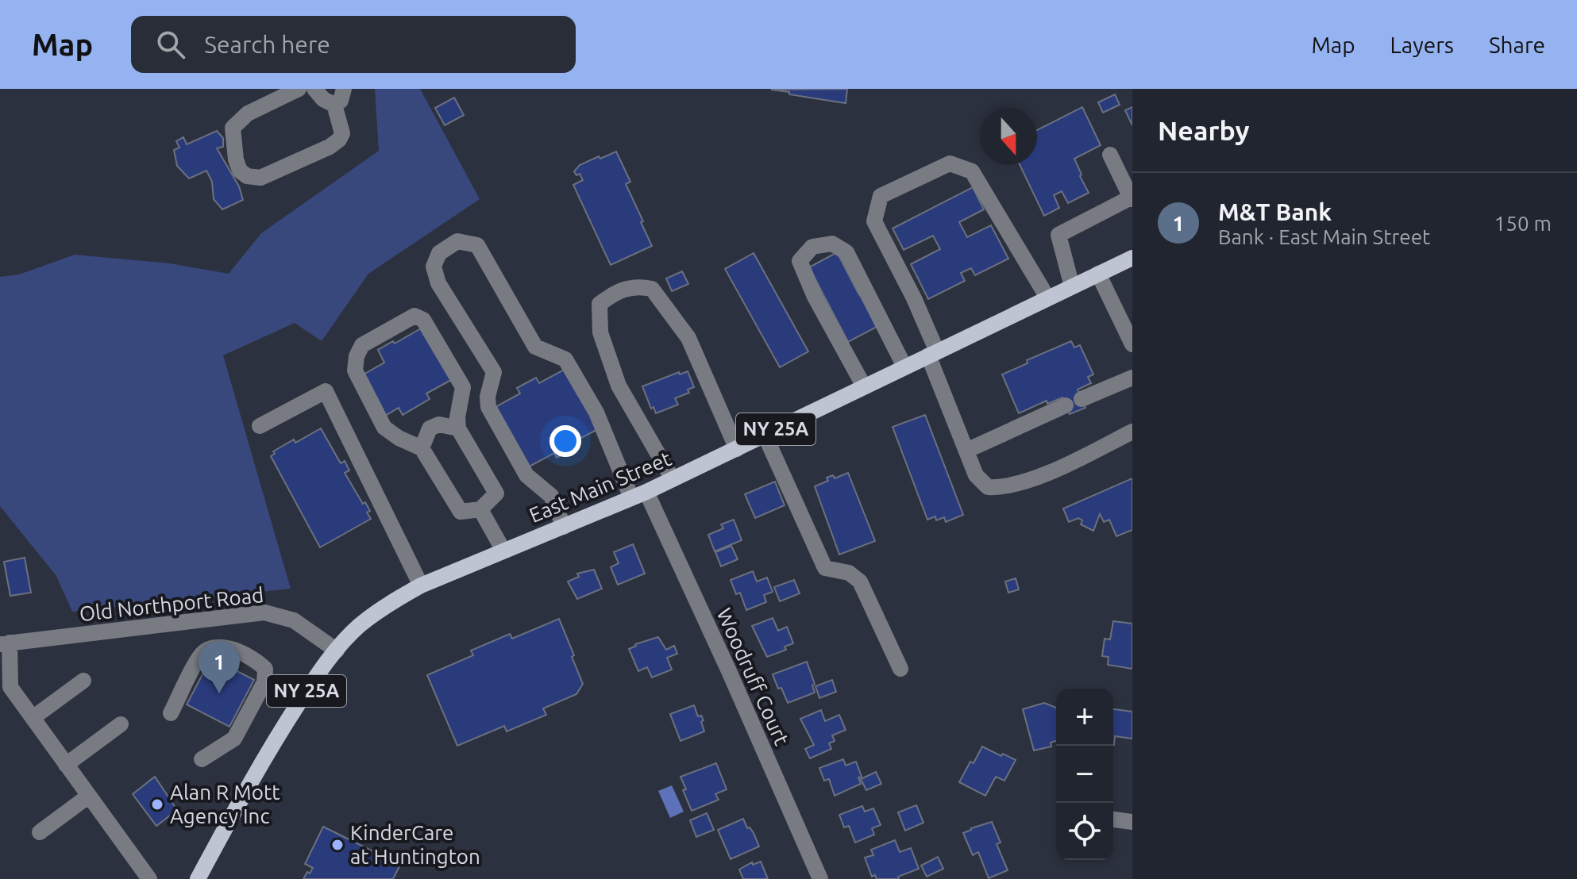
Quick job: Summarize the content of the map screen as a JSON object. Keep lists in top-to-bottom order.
{
  "streets": {
    "main road": ["NY 25A", "East Main Street"],
    "street": ["Old Northport Road", "Woodruff Court"]
  },
  "crossings": [
    ["East Main Street", "Old Northport Road"],
    ["East Main Street", "Woodruff Court"]
  ],
  "places": ["Alan R Mott Agency Inc", "KinderCare at Huntington"],
  "north": "bottom",
  "page": {
    "header": "Map",
    "search": "Search here",
    "nav": ["Map", "Layers", "Share"],
    "heading": "Nearby",
    "list": [
      {
        "mark": "1",
        "name": "M&T Bank",
        "note": "Bank · East Main Street",
        "value": "150 m"
      }
    ],
    "pins": "1",
    "map_buttons": ["+", "−"]
  }
}
